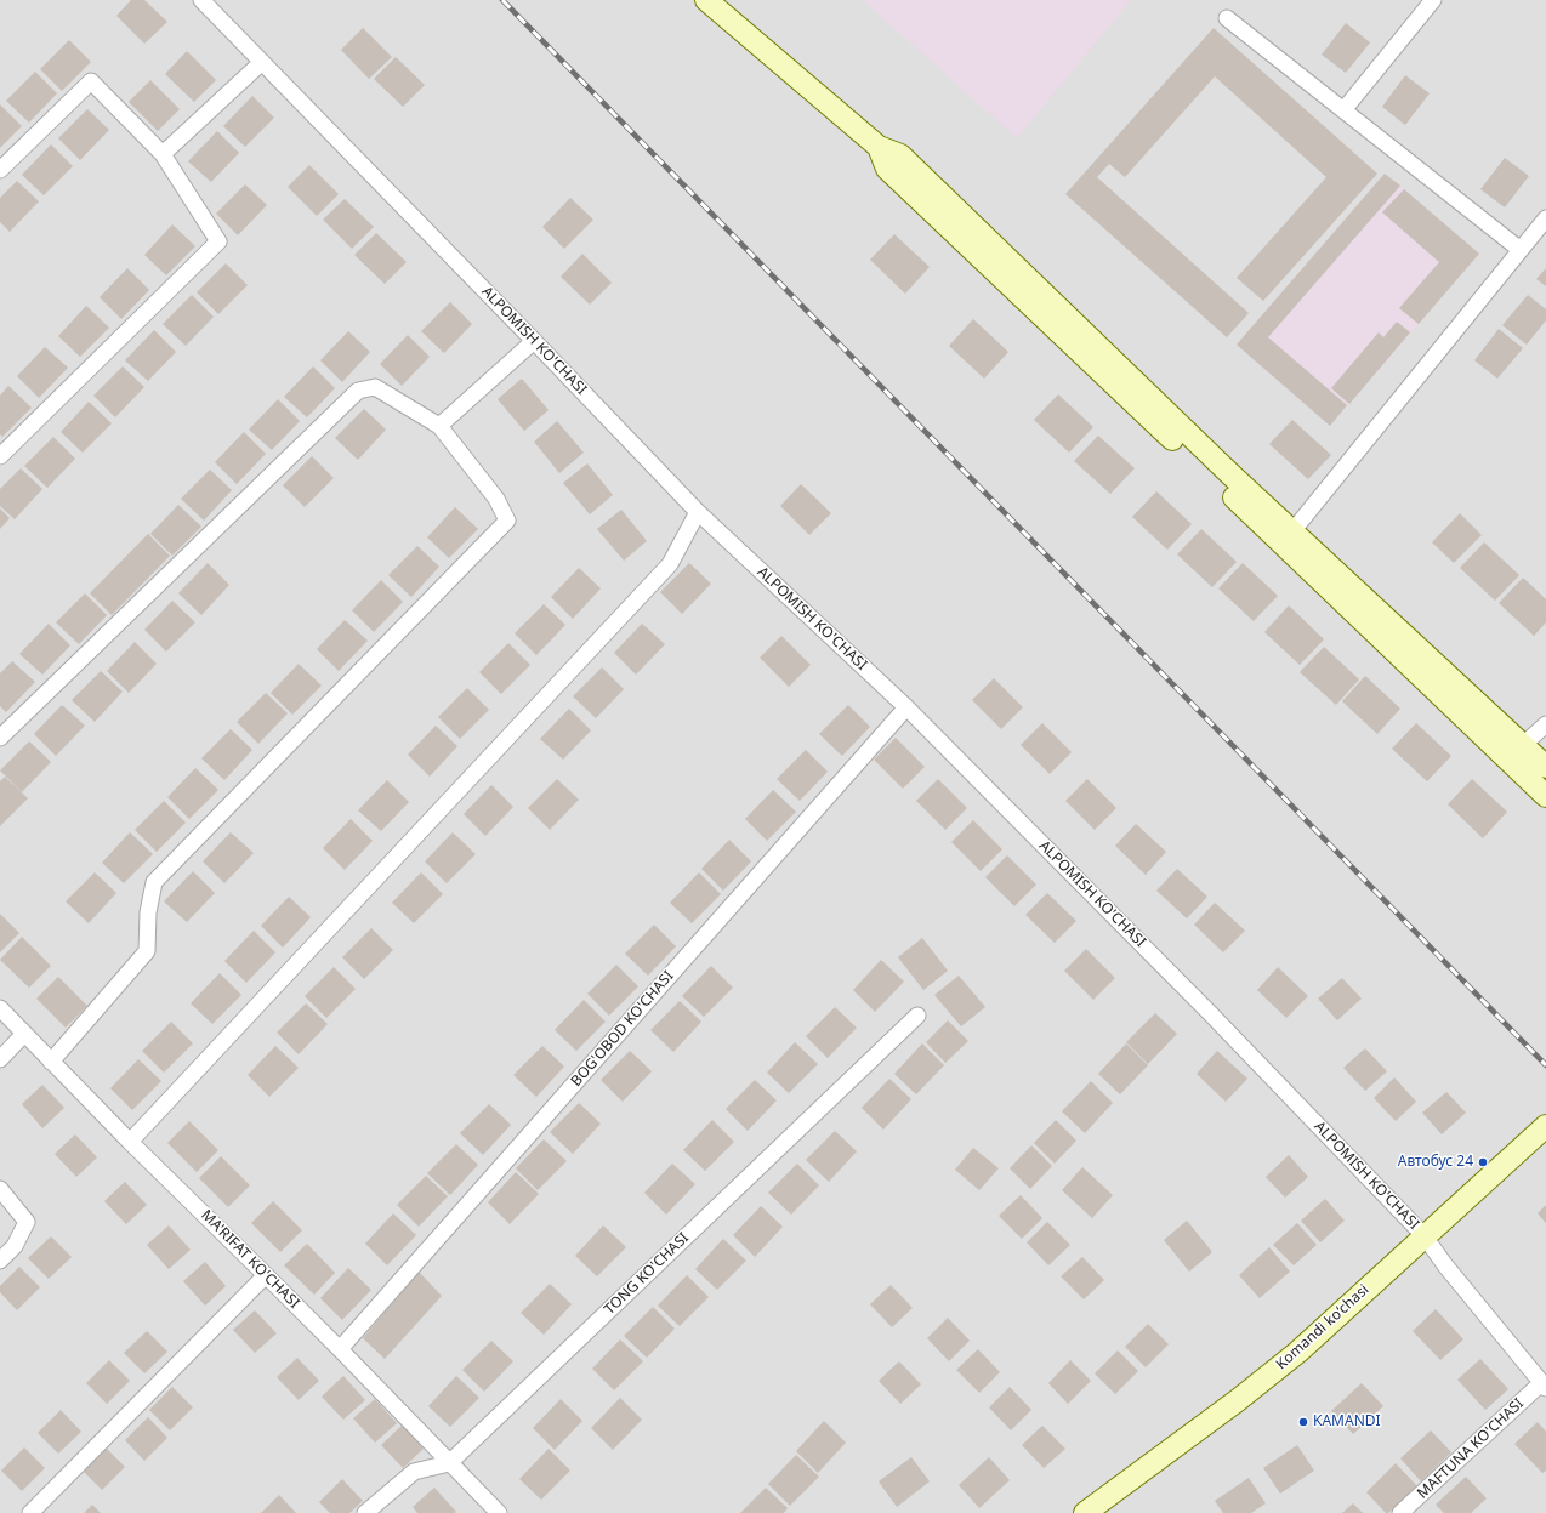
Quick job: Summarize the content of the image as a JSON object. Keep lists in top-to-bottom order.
{
  "streets": {
    "main road": ["Komandi ko‘chasi"],
    "street": [
      "ALPOMISH KO'CHASI",
      "BOG'OBOD KO'CHASI",
      "MA'RIFAT KO'CHASI",
      "TONG KO'CHASI",
      "MAFTUNA KO'CHASI"
    ]
  },
  "crossings": [
    ["ALPOMISH KO'CHASI", "BOG'OBOD KO'CHASI"],
    ["ALPOMISH KO'CHASI", "Komandi ko‘chasi"],
    ["ALPOMISH KO'CHASI", "MAFTUNA KO'CHASI"],
    ["BOG'OBOD KO'CHASI", "MA'RIFAT KO'CHASI"],
    ["MA'RIFAT KO'CHASI", "TONG KO'CHASI"]
  ],
  "places": ["Автобус 24", "KAMANDI"]
}
